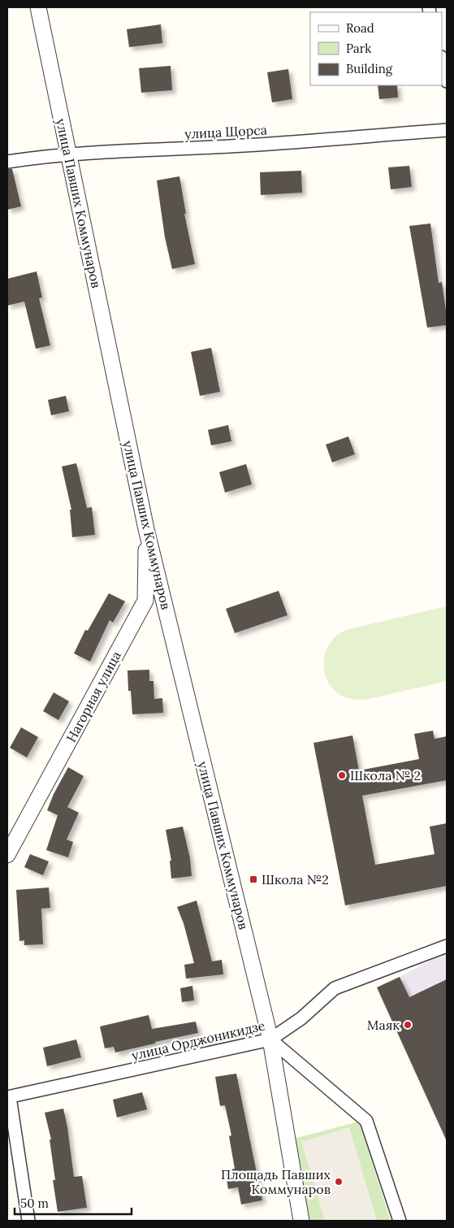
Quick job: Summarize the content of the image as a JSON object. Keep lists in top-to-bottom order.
{
  "streets": {
    "street": [
      "улица Щорса",
      "улица Павших Коммунаров",
      "Нагорная улица",
      "улица Орджоникидзе"
    ]
  },
  "crossings": [
    ["улица Щорса", "улица Павших Коммунаров"],
    ["улица Павших Коммунаров", "Нагорная улица"],
    ["улица Павших Коммунаров", "улица Орджоникидзе"]
  ],
  "places": {
    "other": ["Школа № 2", "Маяк", "Площадь Павших Коммунаров"],
    "transit": ["Школа №2"]
  },
  "legend": ["Road", "Park", "Building"],
  "scale_bar": "50 m"
}
